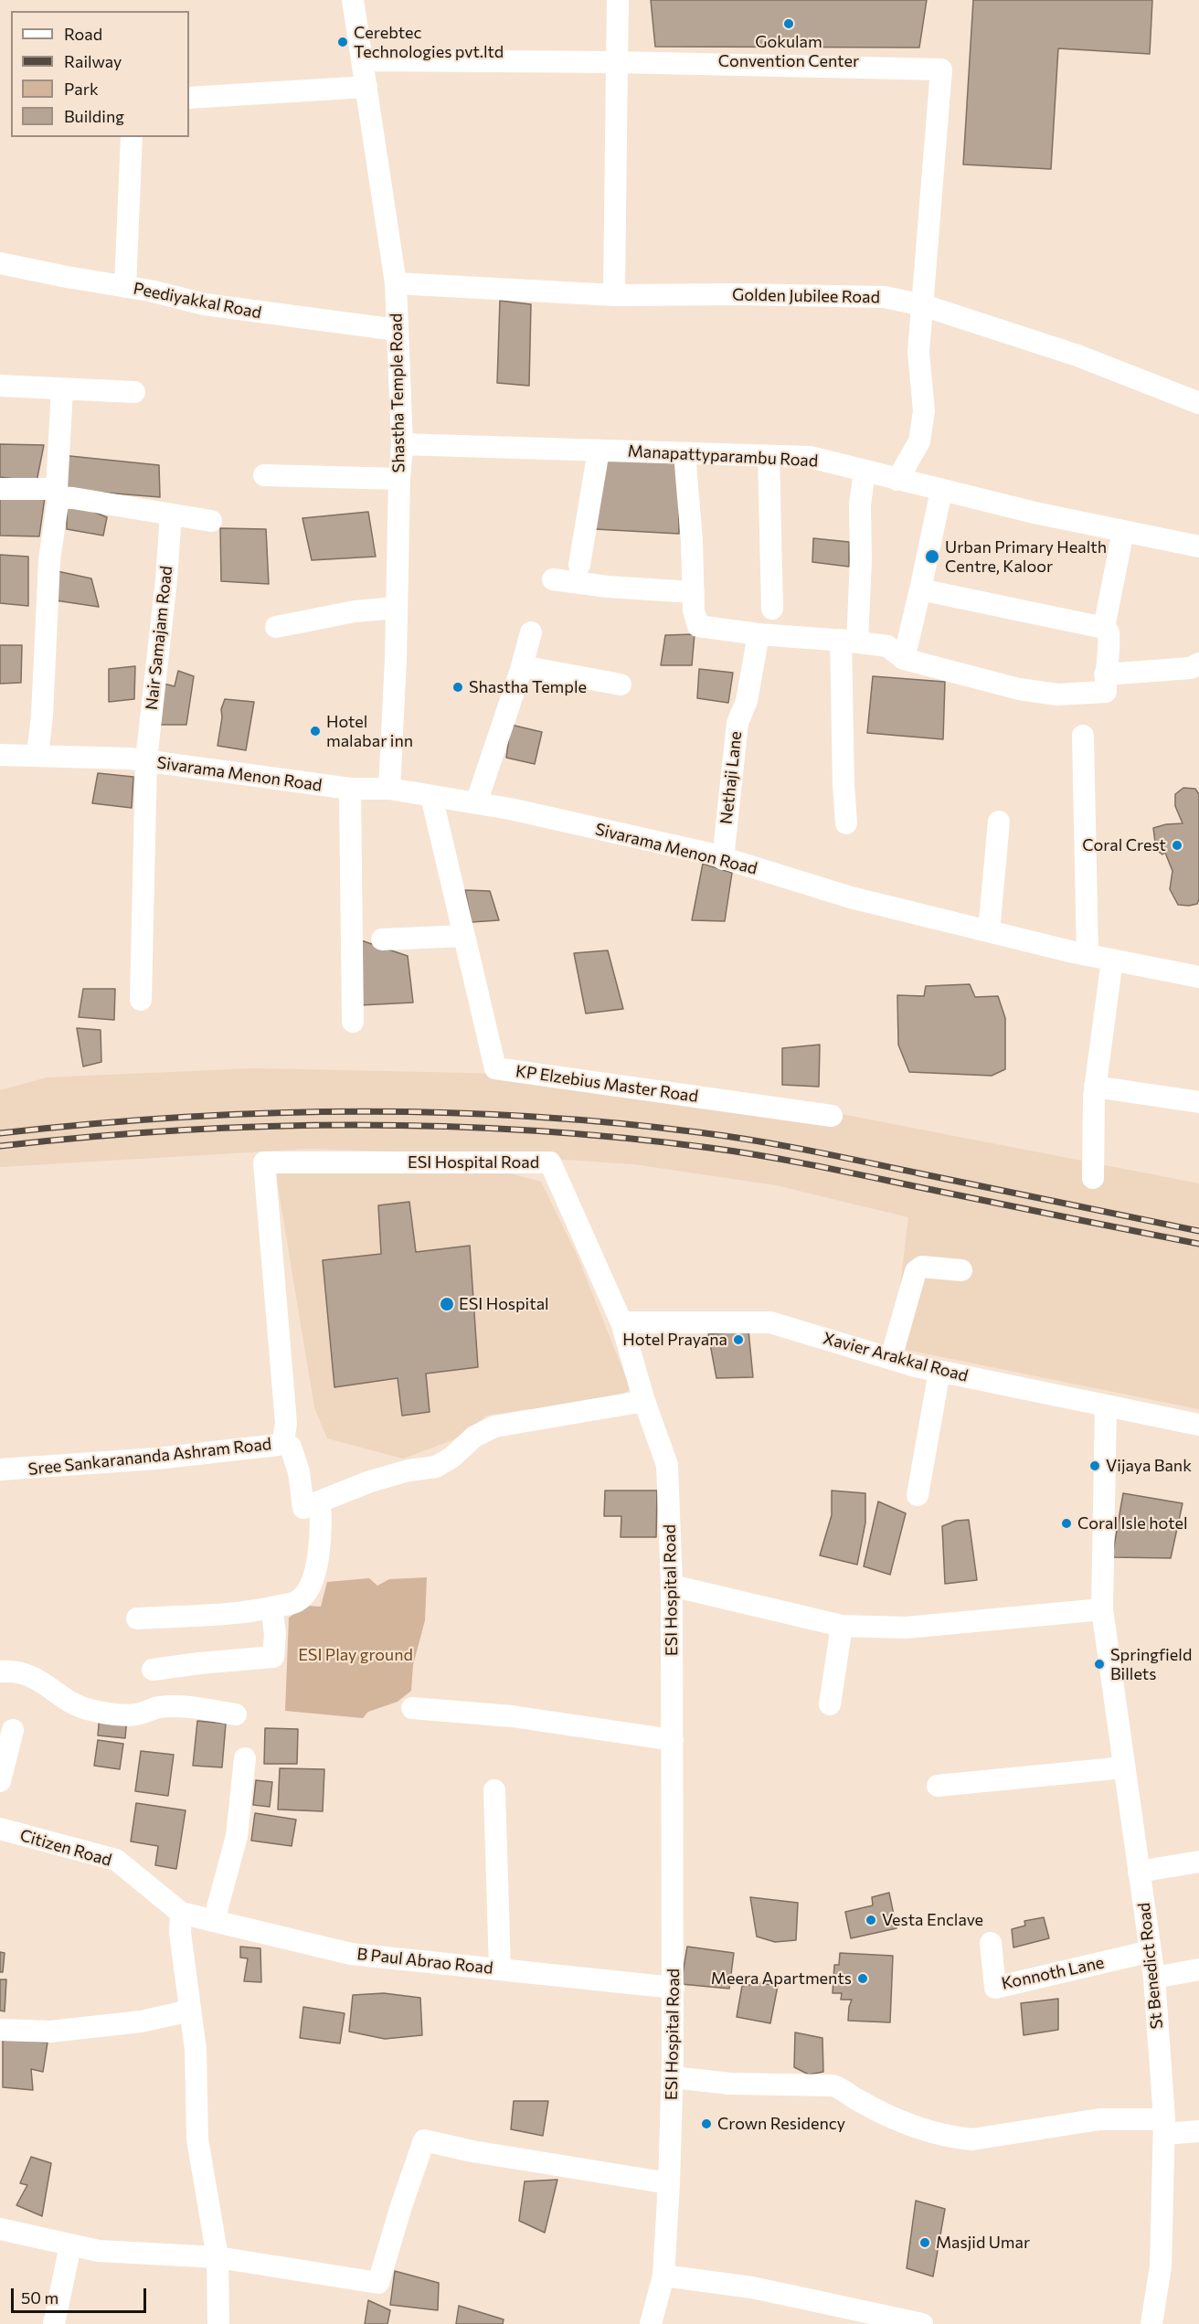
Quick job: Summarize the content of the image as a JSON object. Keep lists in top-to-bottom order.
{
  "streets": {
    "street": [
      "Golden Jubilee Road",
      "Peediyakkal Road",
      "Shastha Temple Road",
      "Manapattyparambu Road",
      "Nair Samajam Road",
      "Sivarama Menon Road",
      "Nethaji Lane",
      "KP Elzebius Master Road",
      "ESI Hospital Road",
      "Xavier Arakkal Road",
      "Sree Sankarananda Ashram Road",
      "Citizen Road",
      "B Paul Abrao Road",
      "St Benedict Road",
      "Konnoth Lane"
    ]
  },
  "crossings": [
    ["Golden Jubilee Road", "Shastha Temple Road"],
    ["Peediyakkal Road", "Shastha Temple Road"],
    ["Shastha Temple Road", "Manapattyparambu Road"],
    ["Shastha Temple Road", "Sivarama Menon Road"],
    ["Nair Samajam Road", "Sivarama Menon Road"],
    ["Sivarama Menon Road", "Nethaji Lane"],
    ["Sivarama Menon Road", "KP Elzebius Master Road"],
    ["ESI Hospital Road", "Xavier Arakkal Road"],
    ["ESI Hospital Road", "Sree Sankarananda Ashram Road"],
    ["ESI Hospital Road", "B Paul Abrao Road"],
    ["Xavier Arakkal Road", "St Benedict Road"],
    ["Citizen Road", "B Paul Abrao Road"],
    ["St Benedict Road", "Konnoth Lane"]
  ],
  "parks": ["ESI Play ground"],
  "places": [
    "Gokulam Convention Center",
    "Cerebtec Technologies pvt.ltd",
    "Urban Primary Health Centre, Kaloor",
    "Shastha Temple",
    "Hotel malabar inn",
    "Coral Crest",
    "ESI Hospital",
    "Hotel Prayana",
    "Vijaya Bank",
    "Coral Isle hotel",
    "Springfield Billets",
    "Vesta Enclave",
    "Meera Apartments",
    "Crown Residency",
    "Masjid Umar"
  ],
  "legend": [
    "Road",
    "Railway",
    "Park",
    "Building"
  ],
  "scale_bar": "50 m"
}
